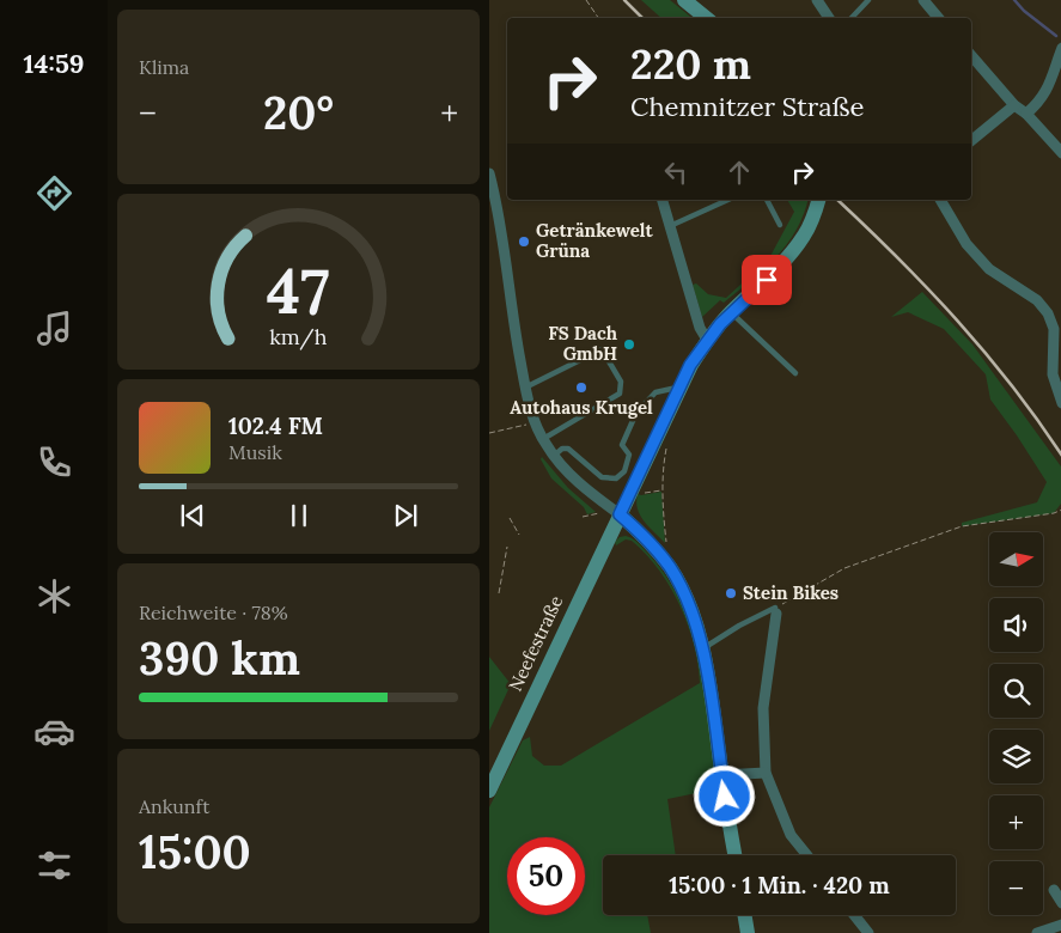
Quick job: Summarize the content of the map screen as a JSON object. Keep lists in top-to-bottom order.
{
  "streets": {
    "main road": ["Neefestraße"]
  },
  "places": [
    "Getränkewelt Grüna",
    "FS Dach GmbH",
    "Autohaus Krugel",
    "Stein Bikes"
  ],
  "north": "right",
  "page": {
    "tabs": "14:59",
    "tile": [
      "Klima",
      ["Reichweite · 78%", "390 km"],
      ["Ankunft", "15:00"]
    ],
    "turn": ["220 m", "Chemnitzer Straße"],
    "heat": ["−", "20°", "+"],
    "song": ["102.4 FM", "Musik"],
    "map_buttons": ["+", "−"],
    "limit": "50",
    "trip": "15:00 · 1 Min. · 420 m",
    "gauge": ["47", "km/h"]
  }
}
